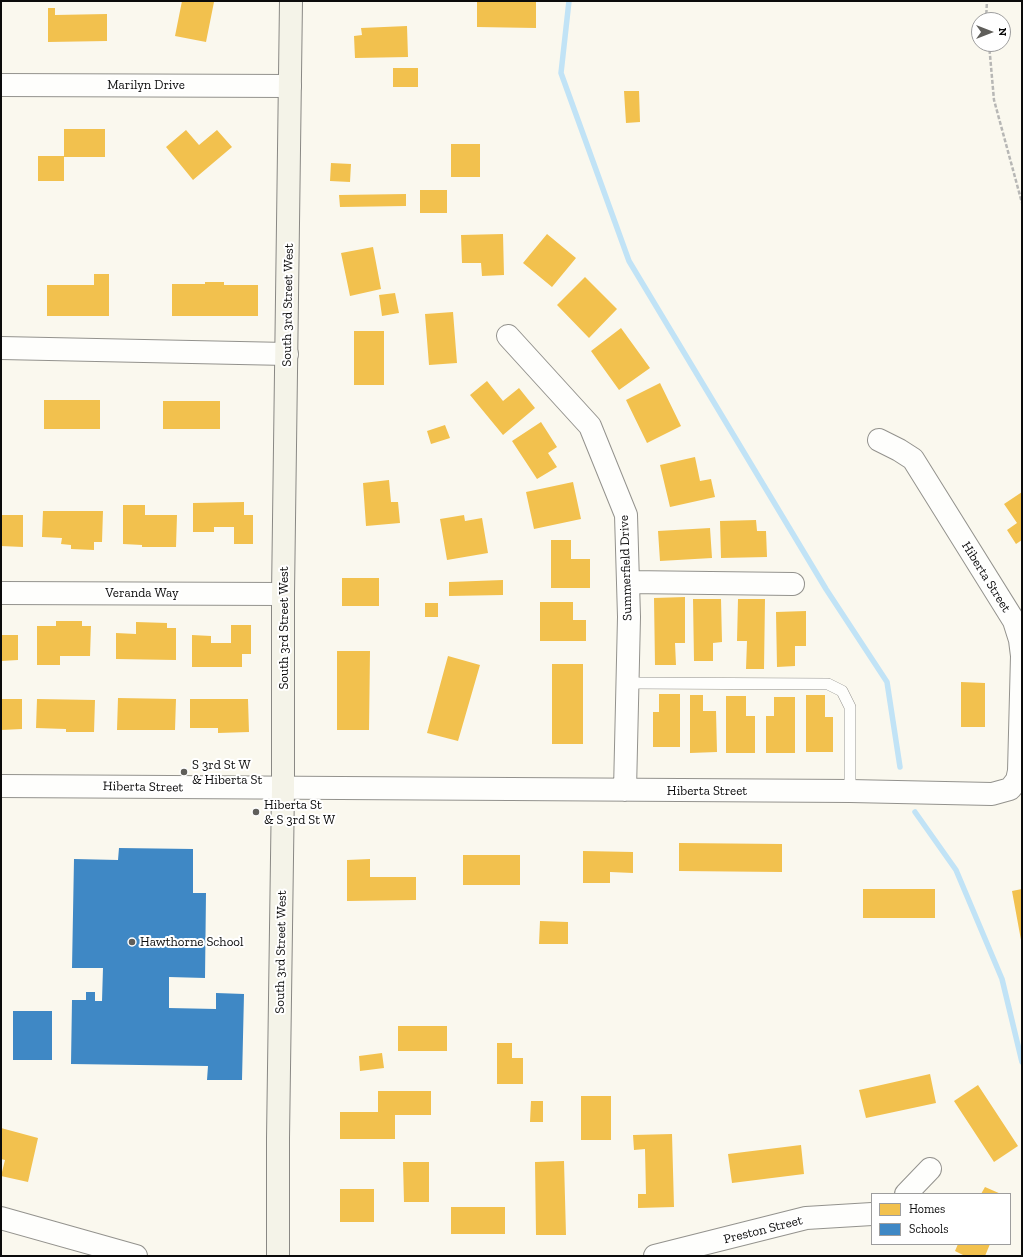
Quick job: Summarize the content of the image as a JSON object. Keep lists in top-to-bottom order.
{
  "streets": {
    "street": [
      "Marilyn Drive",
      "South 3rd Street West",
      "Summerfield Drive",
      "Hiberta Street",
      "Veranda Way",
      "Preston Street"
    ]
  },
  "crossings": [
    ["Marilyn Drive", "South 3rd Street West"],
    ["South 3rd Street West", "Hiberta Street"],
    ["South 3rd Street West", "Veranda Way"],
    ["Summerfield Drive", "Hiberta Street"]
  ],
  "places": ["S 3rd St W & Hiberta St", "Hiberta St & S 3rd St W", "Hawthorne School"],
  "legend": ["Homes", "Schools"],
  "north": "right"
}
